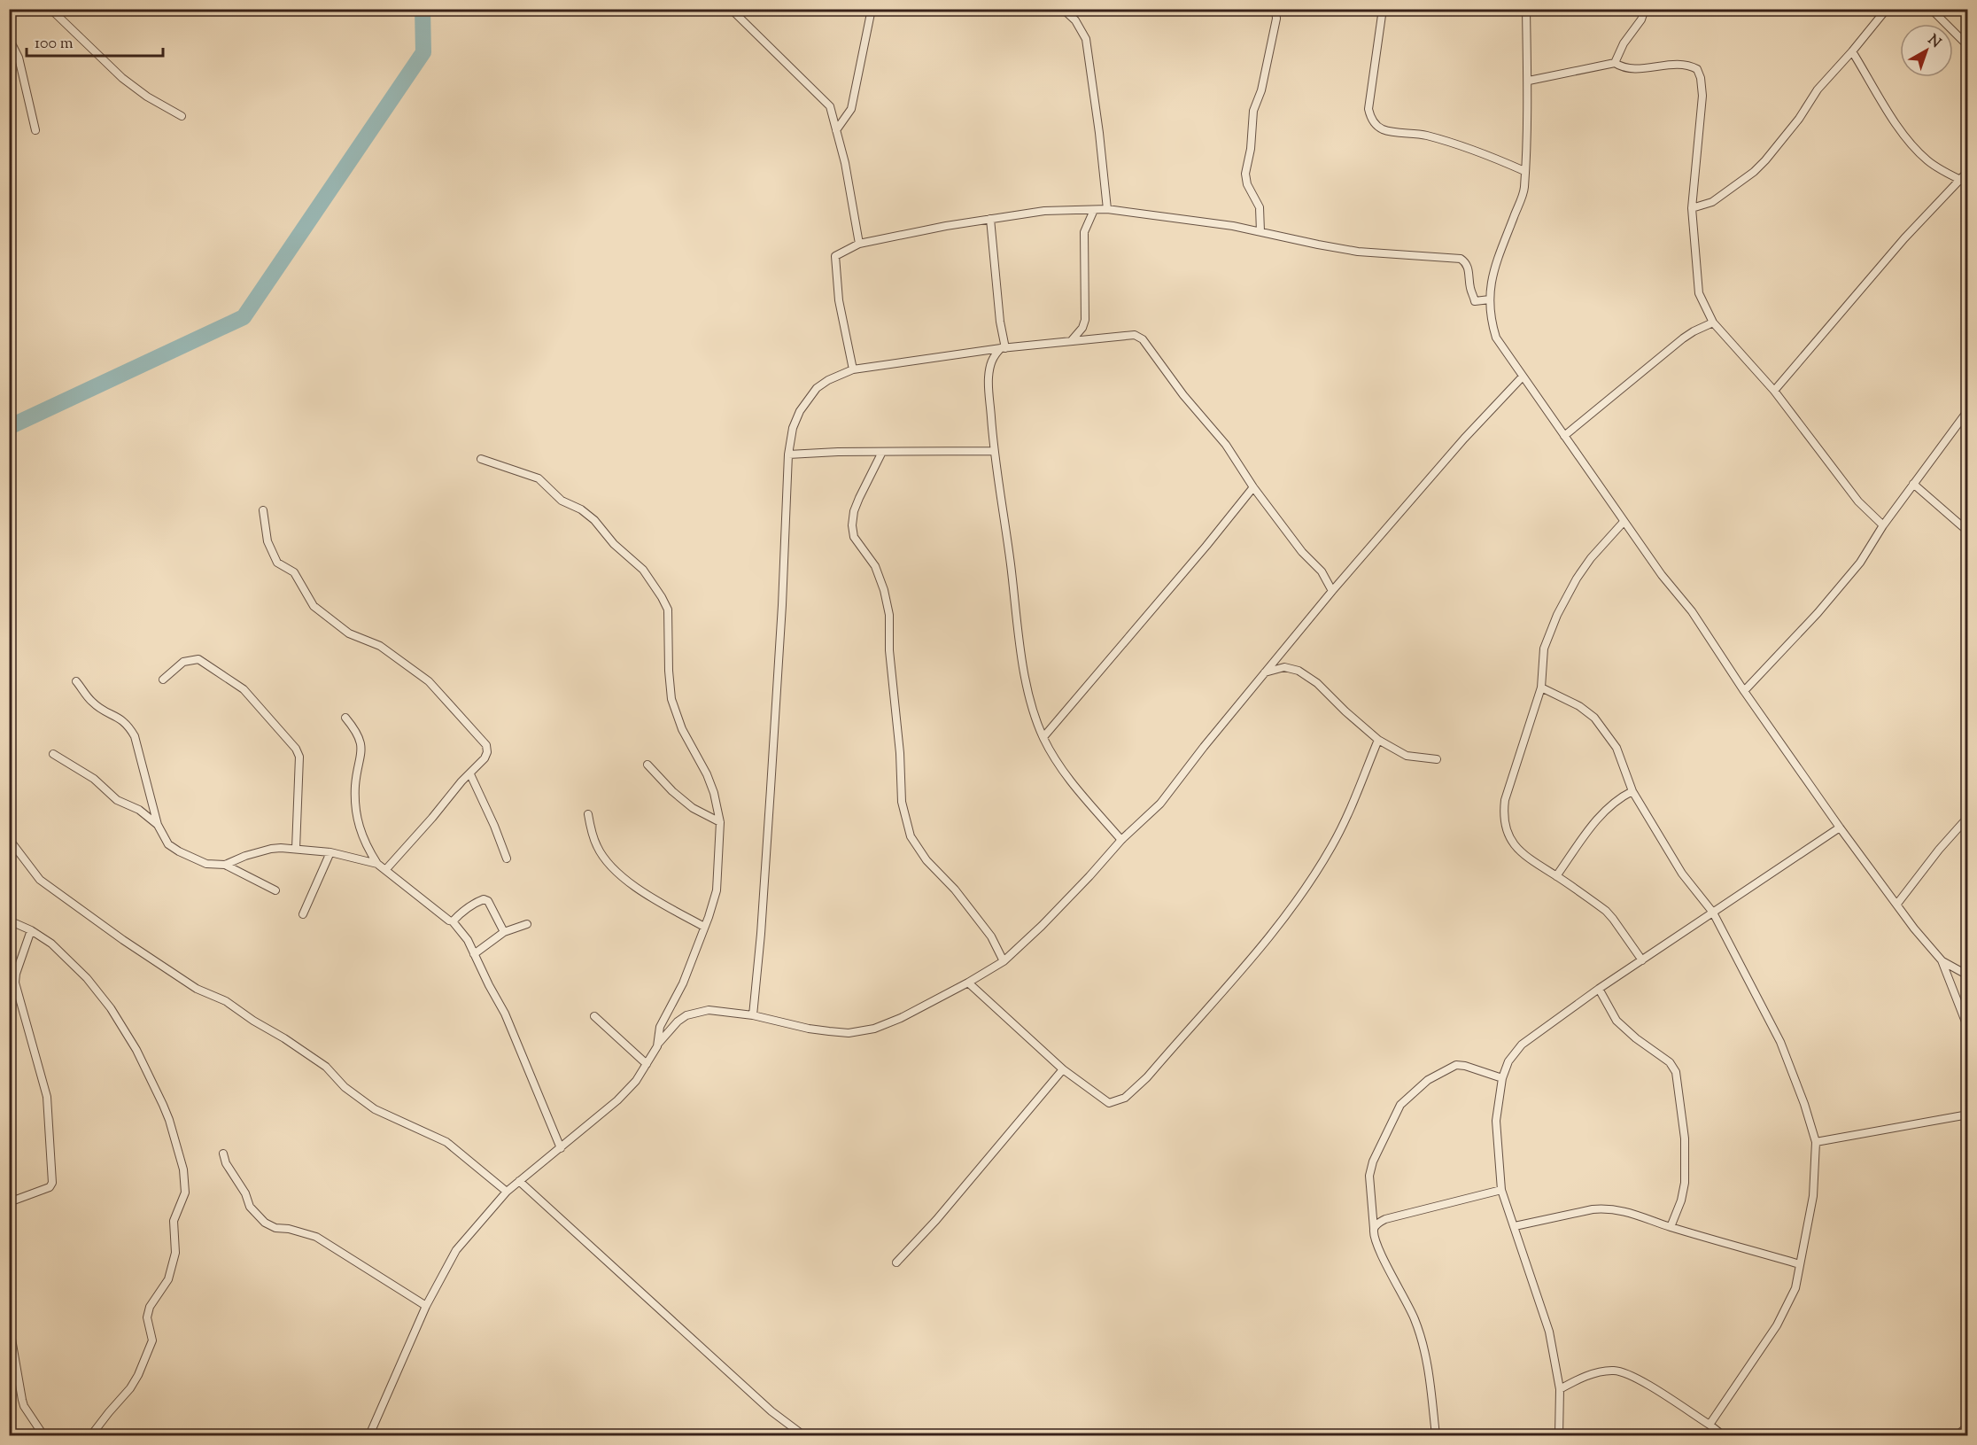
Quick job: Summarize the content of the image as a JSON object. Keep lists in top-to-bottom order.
{
  "scale_bar": "100 m",
  "north": "top right"
}
